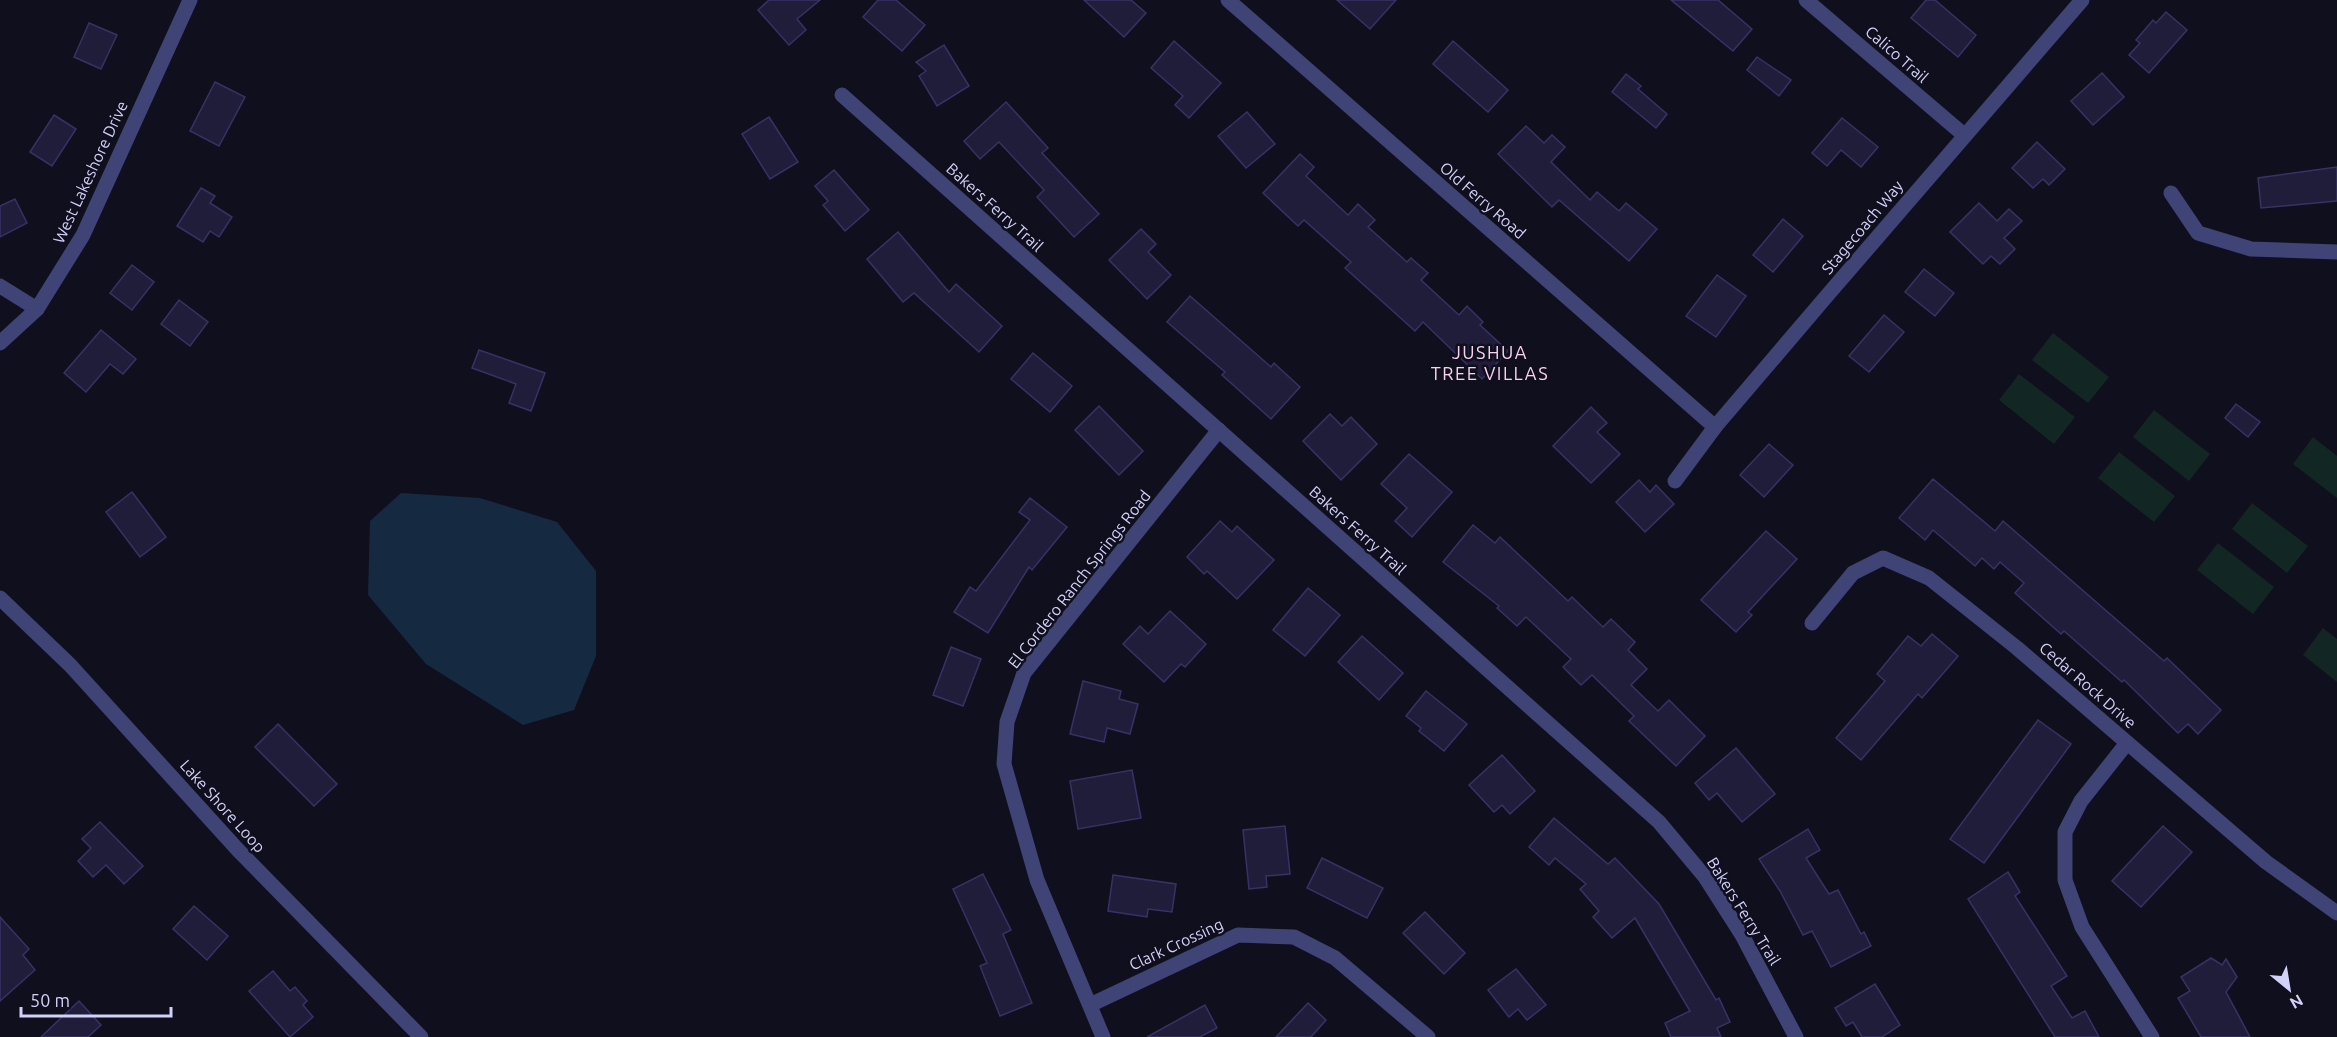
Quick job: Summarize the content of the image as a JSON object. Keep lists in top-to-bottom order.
{
  "streets": {
    "street": [
      "Calico Trail",
      "West Lakeshore Drive",
      "Old Ferry Road",
      "Bakers Ferry Trail",
      "Stagecoach Way",
      "El Cordero Ranch Springs Road",
      "Cedar Rock Drive",
      "Lake Shore Loop",
      "Clark Crossing"
    ]
  },
  "crossings": [
    ["Calico Trail", "Stagecoach Way"],
    ["Old Ferry Road", "Stagecoach Way"],
    ["Bakers Ferry Trail", "El Cordero Ranch Springs Road"],
    ["El Cordero Ranch Springs Road", "Clark Crossing"]
  ],
  "districts": ["JUSHUA TREE VILLAS"],
  "scale_bar": "50 m",
  "north": "bottom right"
}
